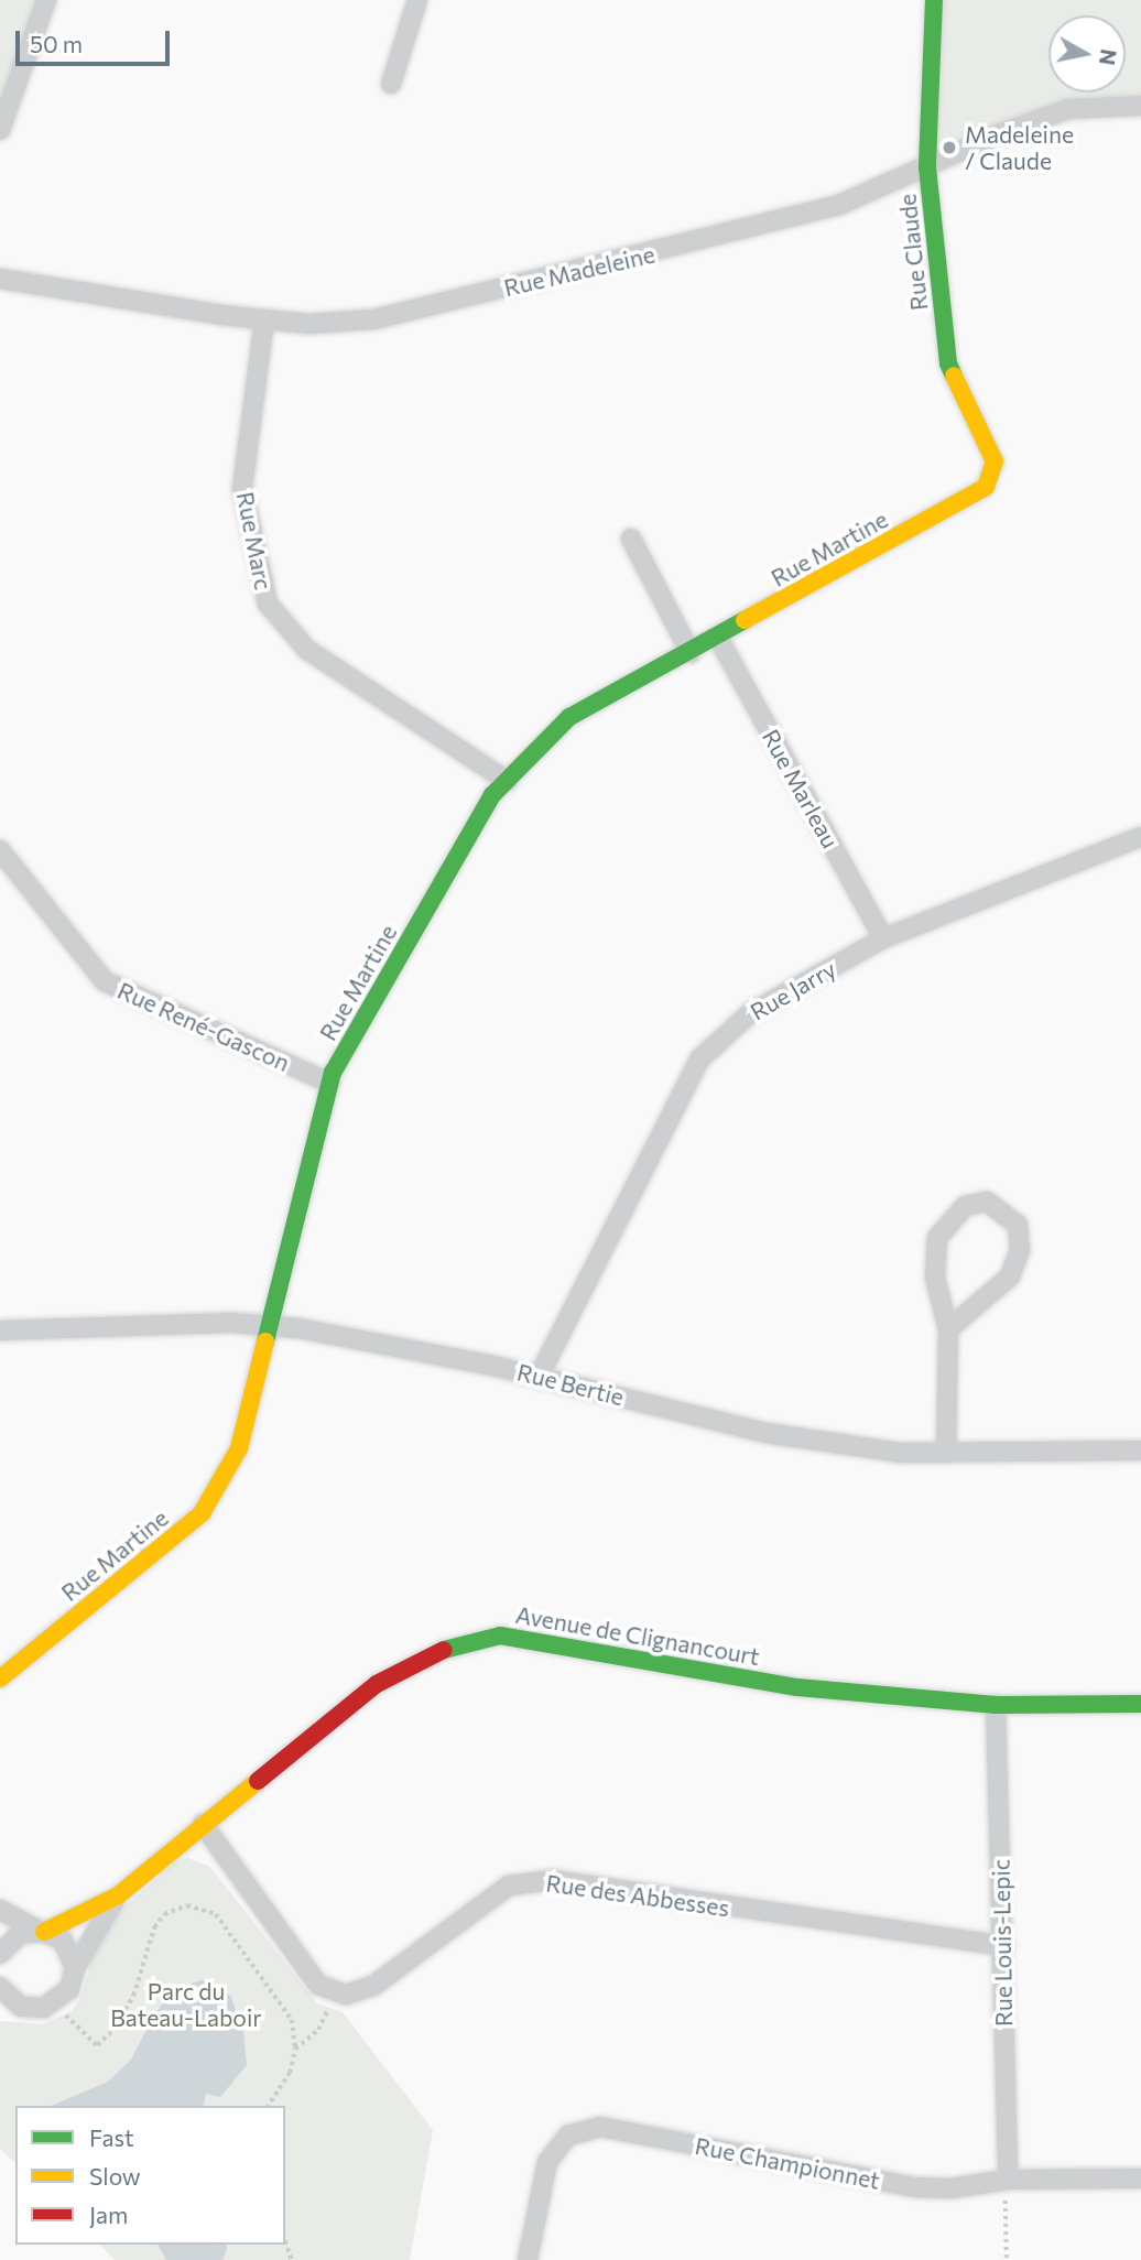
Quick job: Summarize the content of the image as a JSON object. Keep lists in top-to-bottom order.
{
  "streets": {
    "street": [
      "Rue Claude",
      "Rue Madeleine",
      "Rue Marc",
      "Rue Martine",
      "Rue Marleau",
      "Rue Jarry",
      "Rue René-Gascon",
      "Rue Bertie",
      "Avenue de Clignancourt",
      "Rue des Abbesses",
      "Rue Louis-Lepic",
      "Rue Championnet"
    ]
  },
  "crossings": [
    ["Rue Claude", "Rue Madeleine"],
    ["Rue Claude", "Rue Martine"],
    ["Rue Madeleine", "Rue Marc"],
    ["Rue Marc", "Rue Martine"],
    ["Rue Martine", "Rue Marleau"],
    ["Rue Martine", "Rue René-Gascon"],
    ["Rue Martine", "Rue Bertie"],
    ["Rue Marleau", "Rue Jarry"],
    ["Rue Jarry", "Rue Bertie"],
    ["Avenue de Clignancourt", "Rue des Abbesses"],
    ["Avenue de Clignancourt", "Rue Louis-Lepic"],
    ["Rue des Abbesses", "Rue Louis-Lepic"],
    ["Rue Louis-Lepic", "Rue Championnet"]
  ],
  "parks": ["Parc du Bateau-Laboir"],
  "places": ["Madeleine / Claude"],
  "legend": ["Fast", "Slow", "Jam"],
  "scale_bar": "50 m",
  "north": "right"
}
